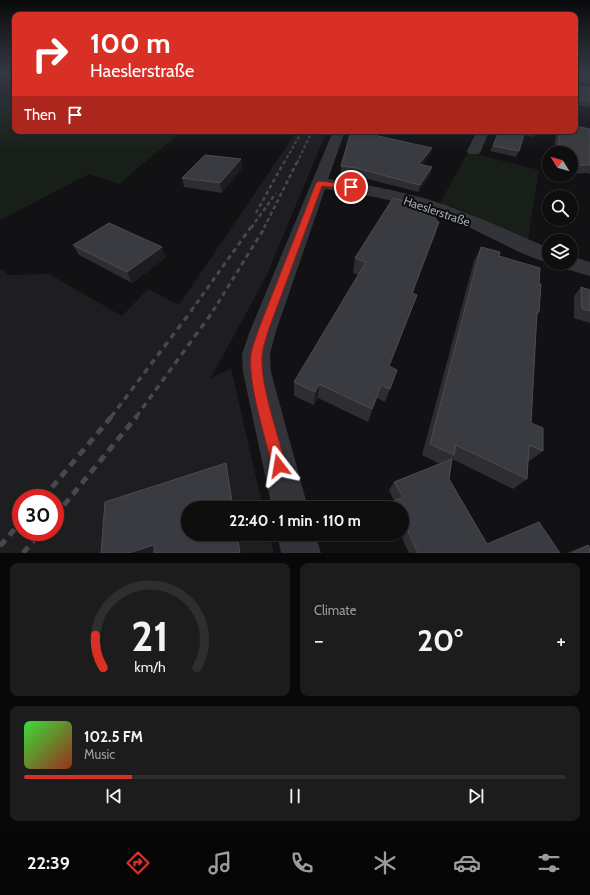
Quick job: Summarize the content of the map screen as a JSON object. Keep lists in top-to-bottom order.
{
  "streets": {
    "street": ["Haeslerstraße"]
  },
  "north": "top left",
  "page": {
    "turn": ["100 m", "Haeslerstraße"],
    "then": "Then",
    "limit": "30",
    "trip": "22:40 · 1 min · 110 m",
    "tile": "Climate",
    "heat": ["−", "20°", "+"],
    "song": ["102.5 FM", "Music"],
    "tabs": "22:39",
    "gauge": ["21", "km/h"]
  }
}
